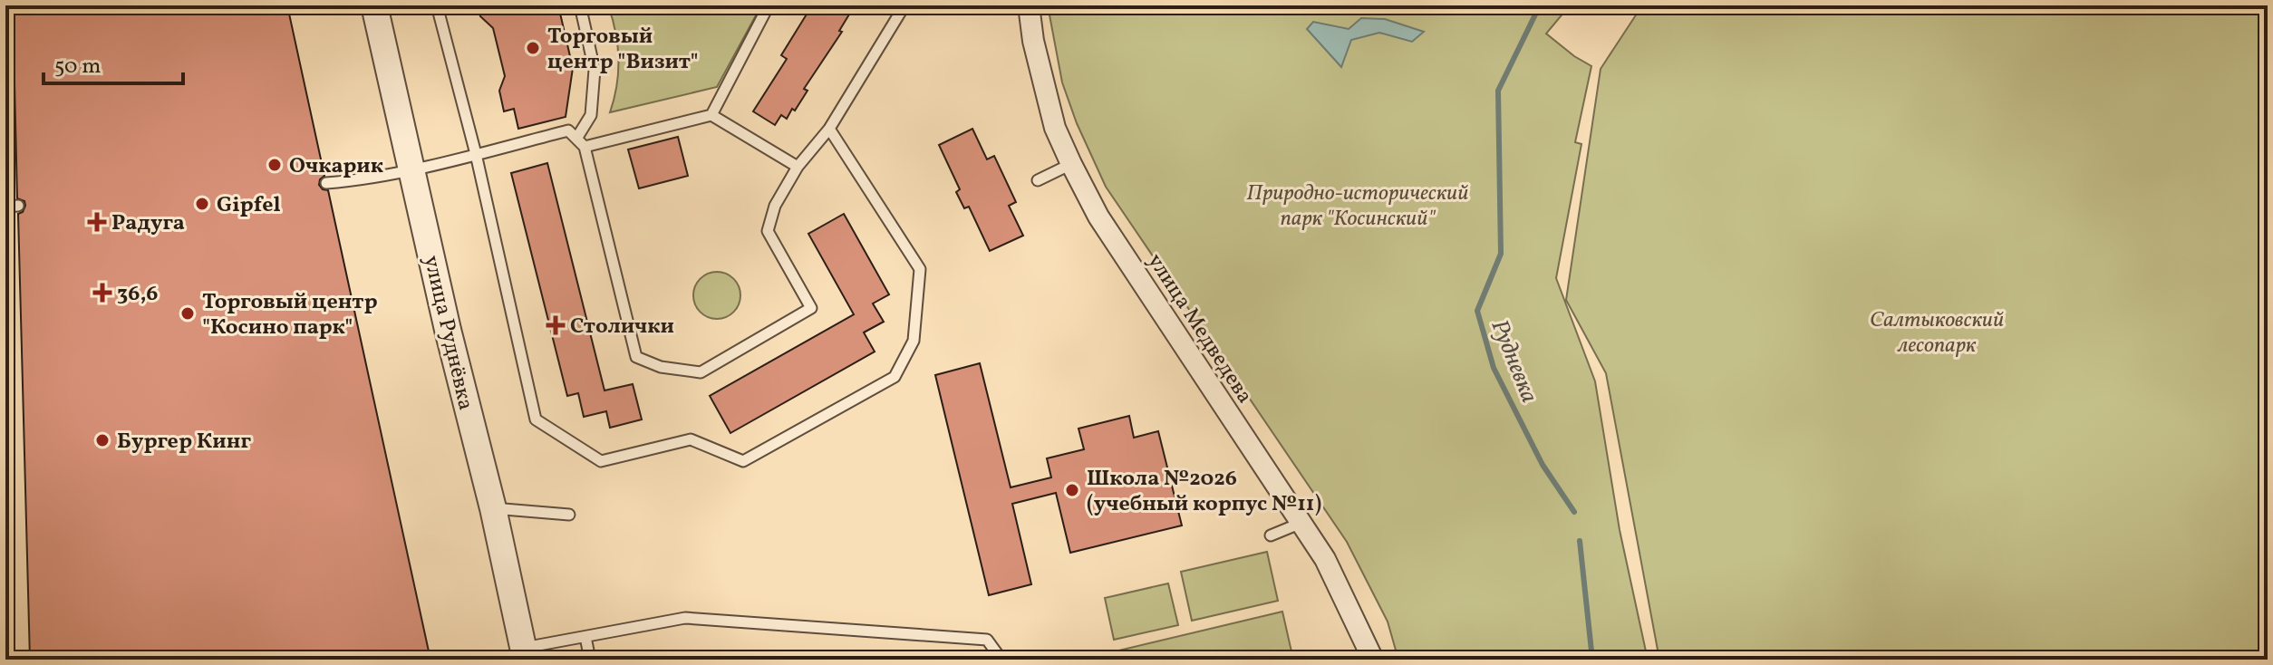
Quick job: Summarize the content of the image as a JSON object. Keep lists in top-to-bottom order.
{
  "streets": {
    "street": ["улица Медведева", "улица Руднёвка"]
  },
  "water": ["Рудневка"],
  "parks": ["Природно-исторический парк \"Косинский\"", "Салтыковский лесопарк"],
  "places": {
    "other": [
      "Торговый центр \"Визит\"",
      "Очкарик",
      "Gipfel",
      "Торговый центр \"Косино парк\"",
      "Бургер Кинг",
      "Школа №2026 (учебный корпус №11)"
    ],
    "health": ["Радуга", "36,6", "Столички"]
  },
  "scale_bar": "50 m"
}
